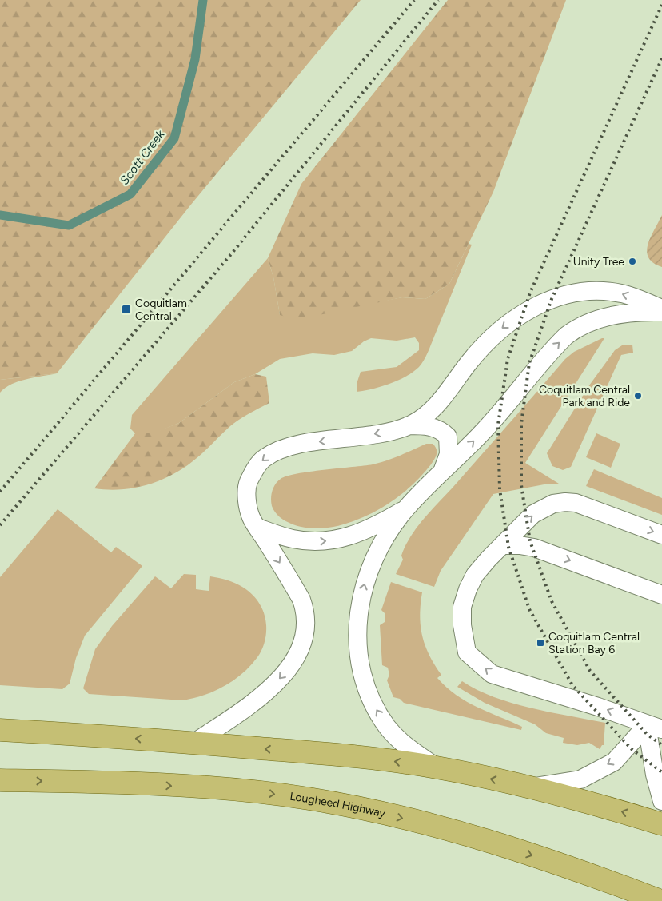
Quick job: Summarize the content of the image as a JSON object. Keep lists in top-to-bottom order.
{
  "streets": {
    "main road": ["Lougheed Highway"]
  },
  "water": ["Scott Creek"],
  "places": {
    "other": ["Unity Tree", "Coquitlam Central Park and Ride"],
    "transit": ["Coquitlam Central", "Coquitlam Central Station Bay 6"]
  }
}
